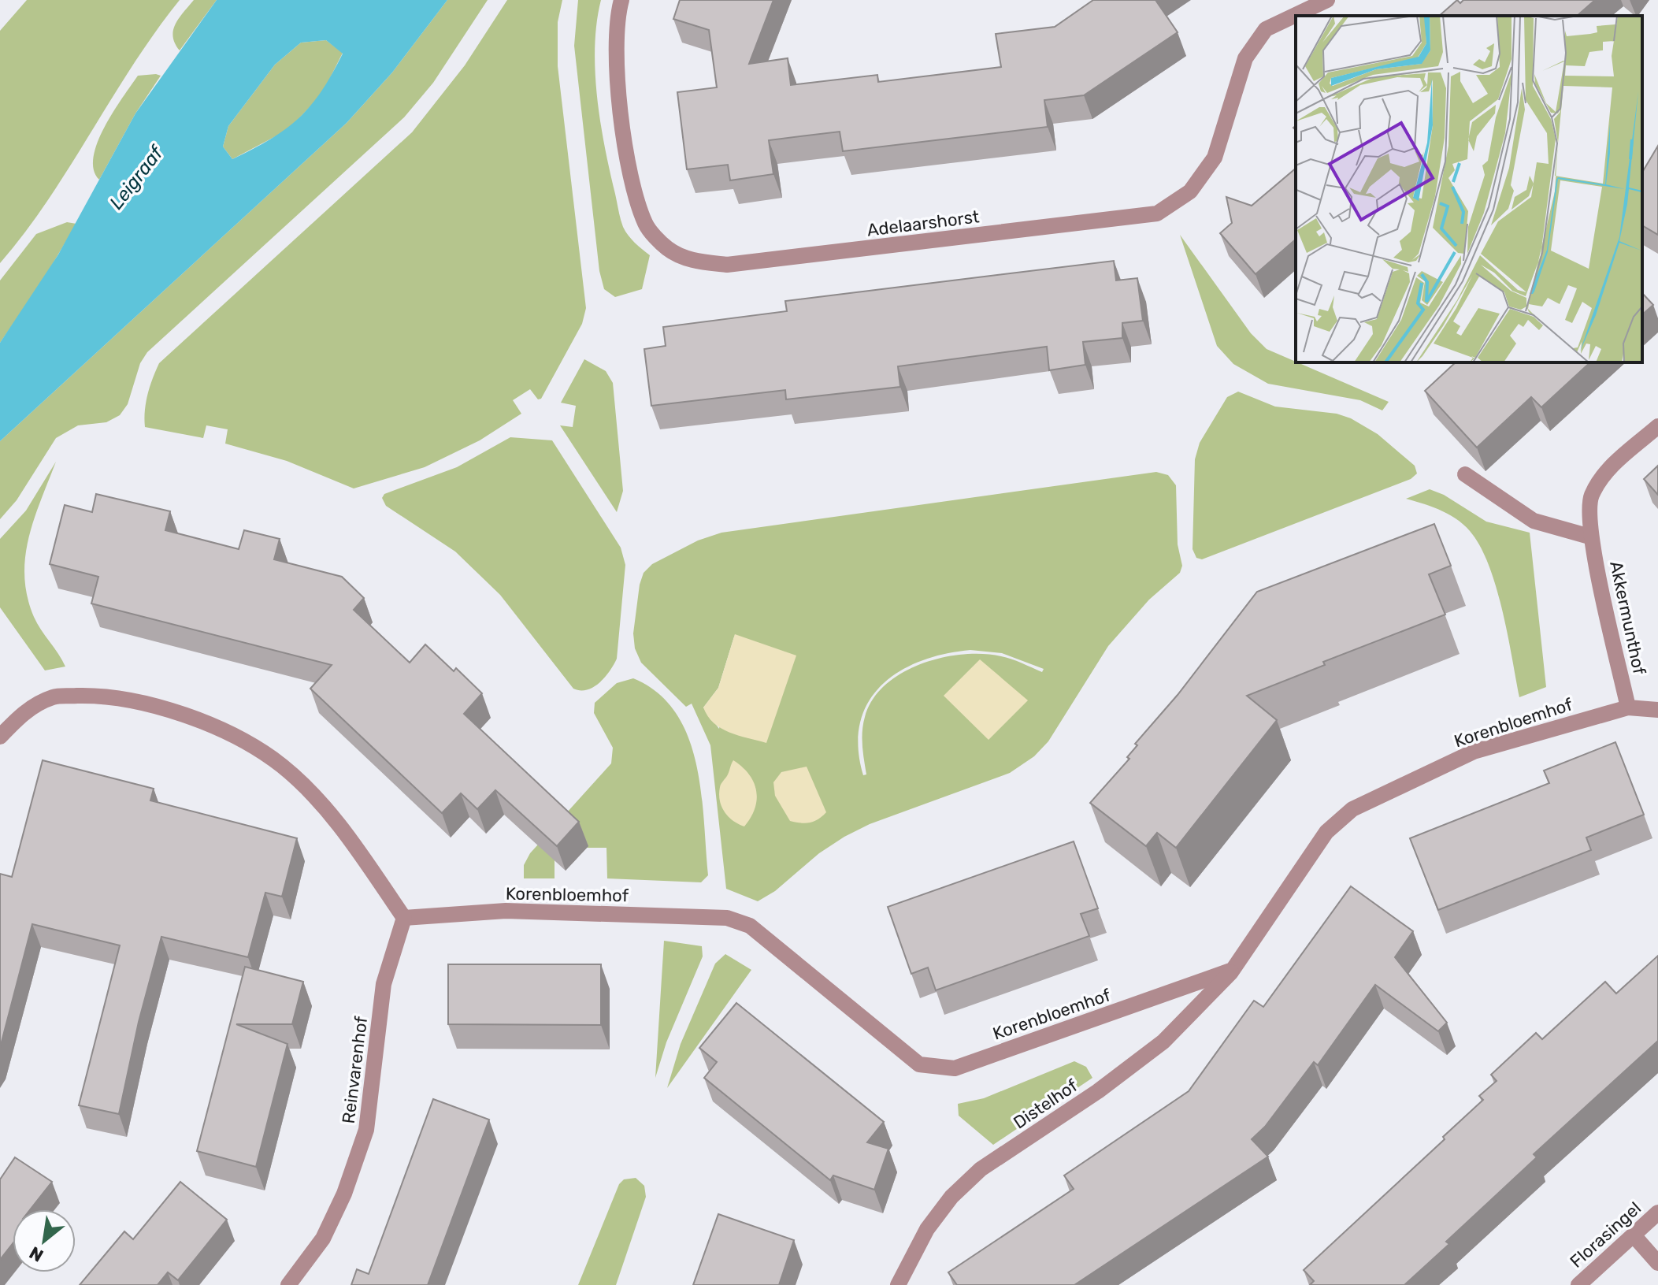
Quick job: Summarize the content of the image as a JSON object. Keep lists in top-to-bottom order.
{
  "streets": {
    "street": [
      "Adelaarshorst",
      "Akkermunthof",
      "Korenbloemhof",
      "Reinvarenhof",
      "Distelhof",
      "Florasingel"
    ]
  },
  "crossings": [
    ["Akkermunthof", "Korenbloemhof"],
    ["Korenbloemhof", "Reinvarenhof"],
    ["Korenbloemhof", "Distelhof"]
  ],
  "water": ["Leigraaf"],
  "north": "bottom left"
}
